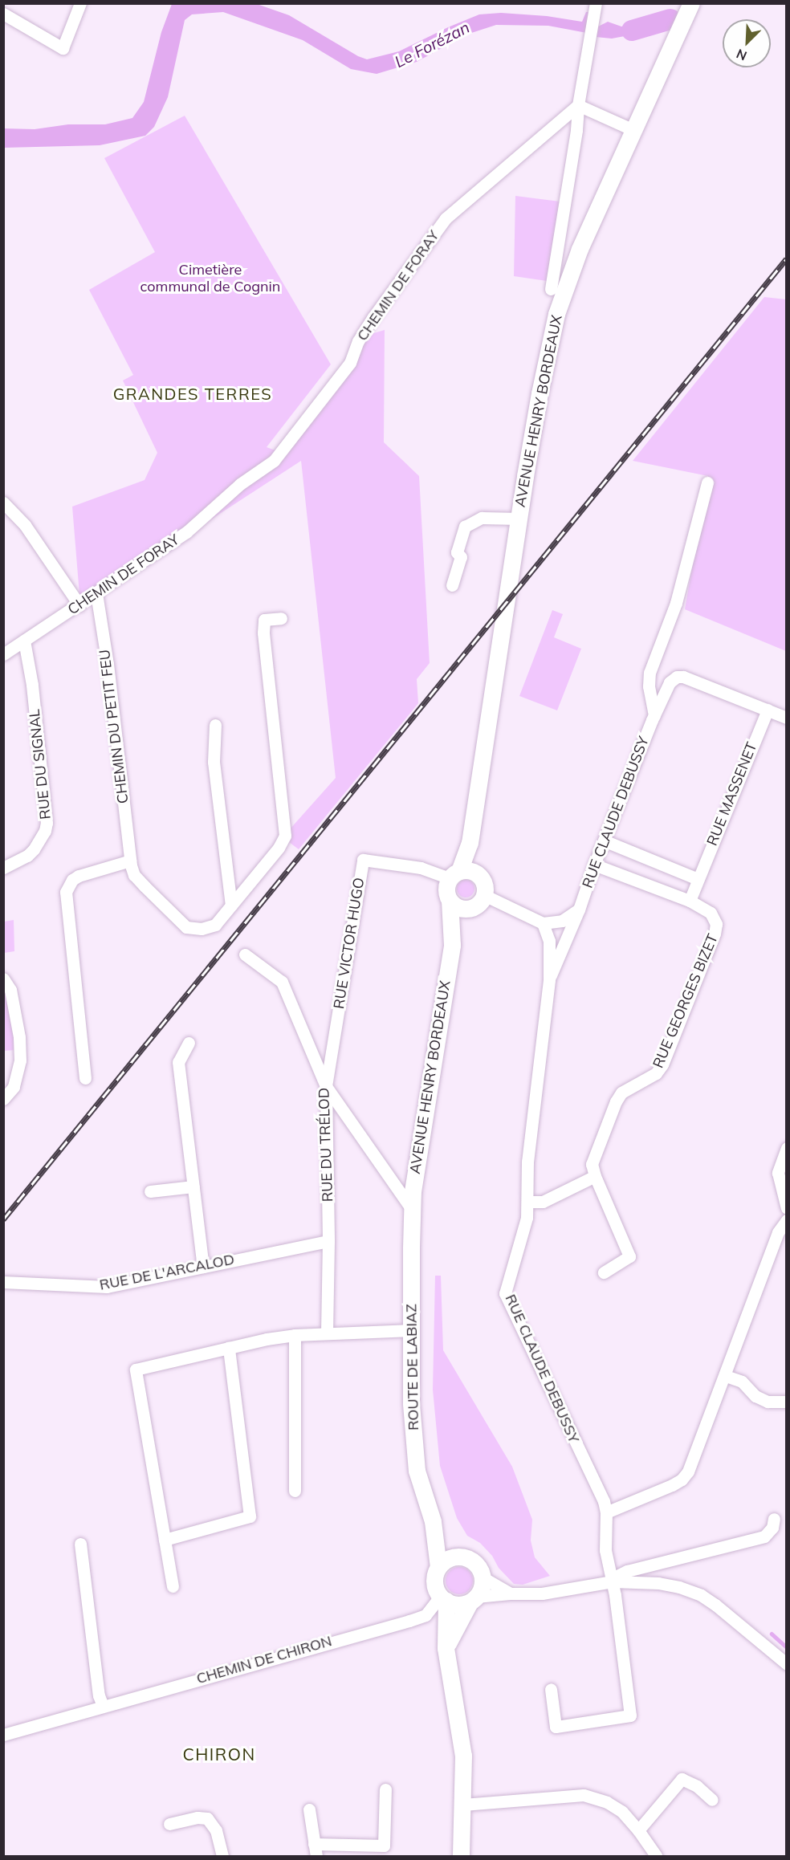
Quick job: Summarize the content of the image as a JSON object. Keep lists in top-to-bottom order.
{
  "streets": {
    "main road": ["AVENUE HENRY BORDEAUX", "ROUTE DE LABIAZ"],
    "street": [
      "CHEMIN DE FORAY",
      "CHEMIN DU PETIT FEU",
      "RUE DU SIGNAL",
      "RUE MASSENET",
      "RUE CLAUDE DEBUSSY",
      "RUE VICTOR HUGO",
      "RUE GEORGES BIZET",
      "RUE DU TRÉLOD",
      "RUE DE L'ARCALOD",
      "CHEMIN DE CHIRON"
    ]
  },
  "crossings": [
    ["CHEMIN DE FORAY", "CHEMIN DU PETIT FEU"],
    ["CHEMIN DE FORAY", "RUE DU SIGNAL"],
    ["AVENUE HENRY BORDEAUX", "RUE VICTOR HUGO"],
    ["AVENUE HENRY BORDEAUX", "ROUTE DE LABIAZ"],
    ["RUE MASSENET", "RUE CLAUDE DEBUSSY"],
    ["RUE MASSENET", "RUE GEORGES BIZET"],
    ["RUE CLAUDE DEBUSSY", "RUE GEORGES BIZET"],
    ["RUE VICTOR HUGO", "RUE DU TRÉLOD"],
    ["RUE DU TRÉLOD", "RUE DE L'ARCALOD"]
  ],
  "districts": ["GRANDES TERRES", "CHIRON"],
  "water": ["Le Forézan"],
  "parks": ["Cimetière communal de Cognin"],
  "north": "bottom left"
}
